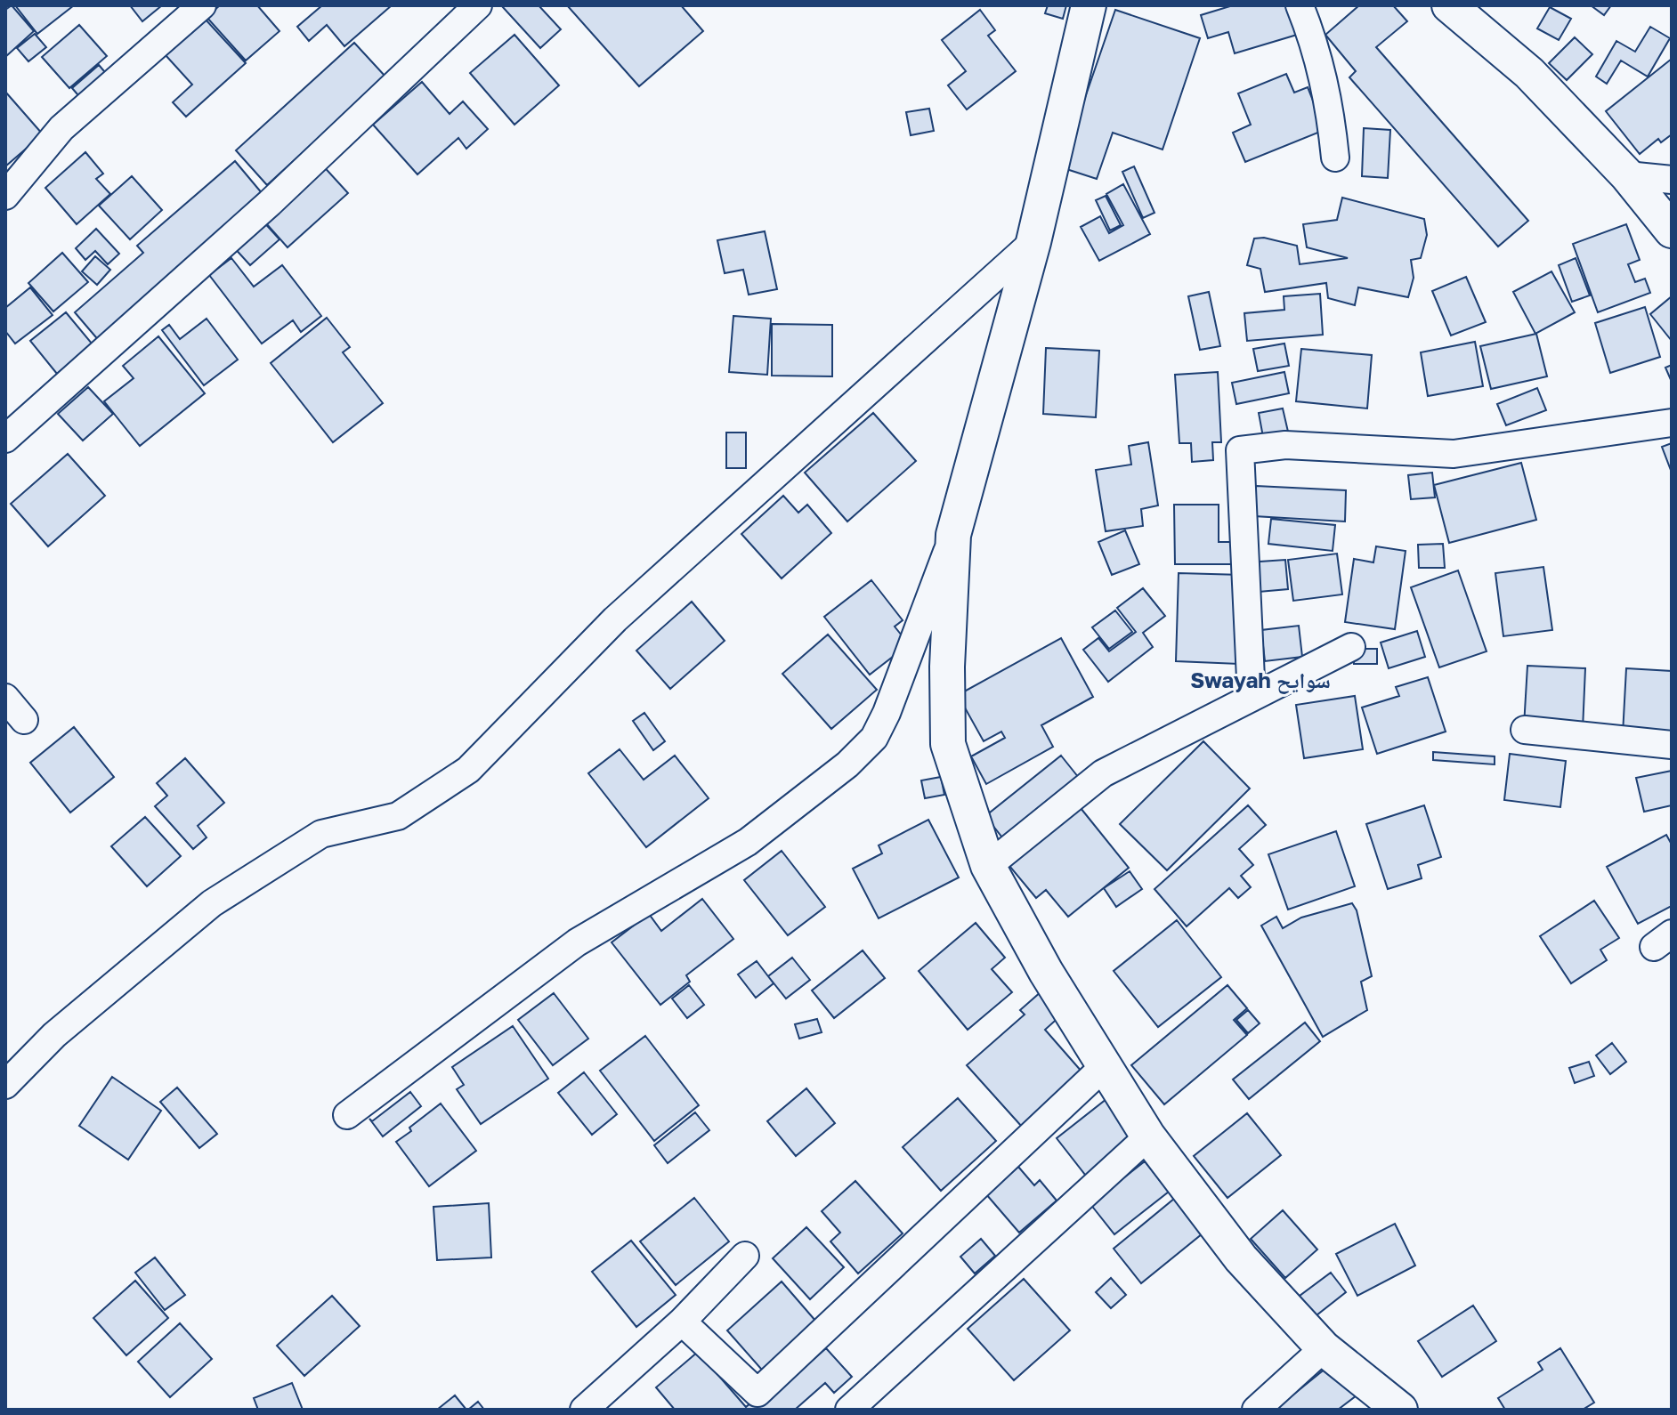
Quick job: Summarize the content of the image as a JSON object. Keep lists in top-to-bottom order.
{
  "districts": ["Swayah سوايح"]
}
